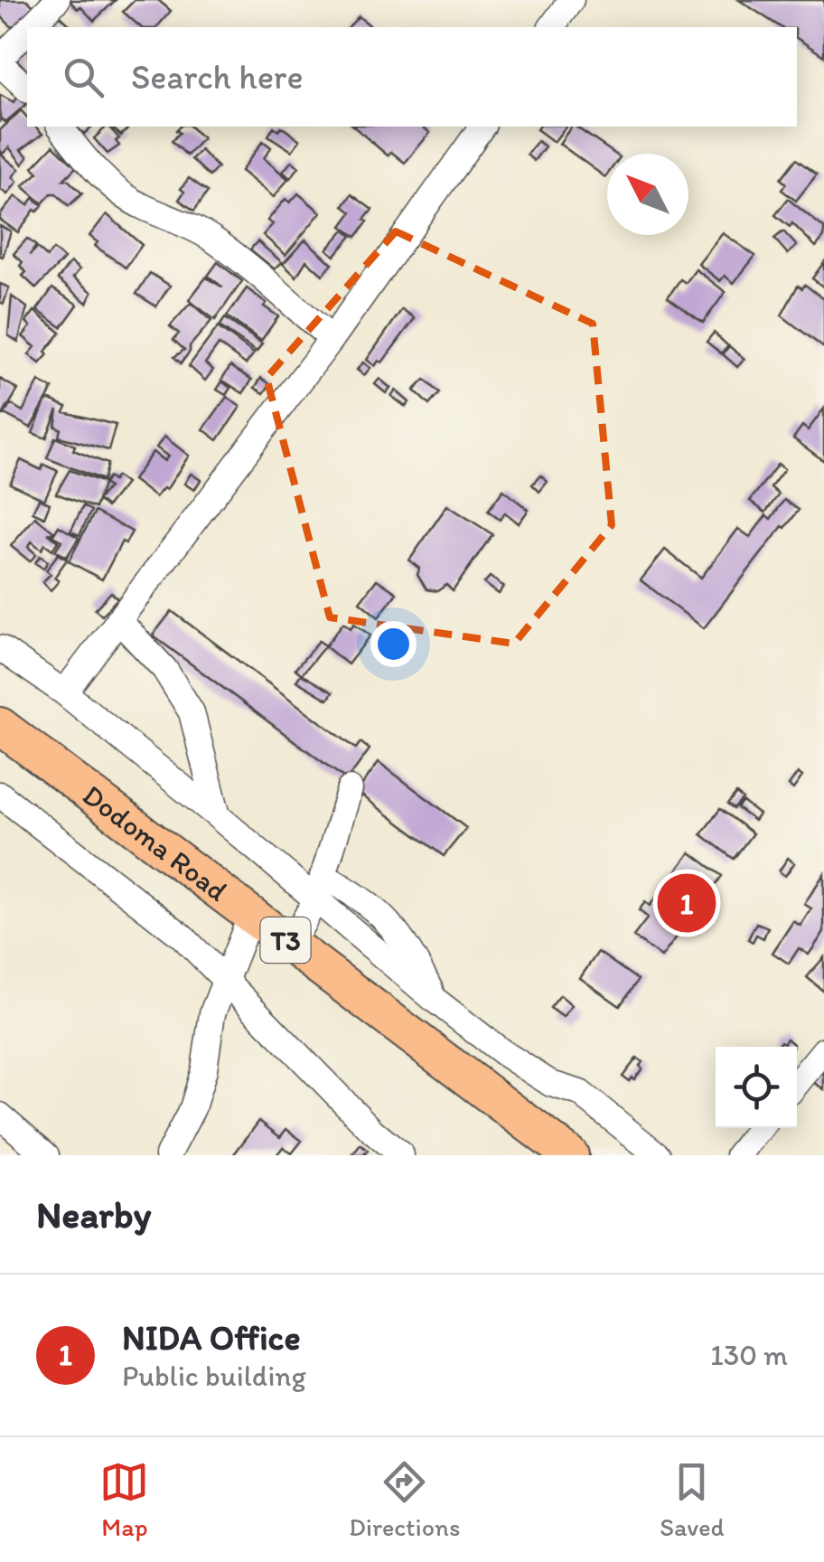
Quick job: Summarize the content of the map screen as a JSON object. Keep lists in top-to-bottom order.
{
  "streets": {
    "highway": ["Dodoma Road", "T3"]
  },
  "north": "top left",
  "page": {
    "search": "Search here",
    "pins": "1",
    "heading": "Nearby",
    "list": [
      {
        "mark": "1",
        "name": "NIDA Office",
        "note": "Public building",
        "value": "130 m"
      }
    ],
    "nav": ["Map", "Directions", "Saved"]
  }
}
